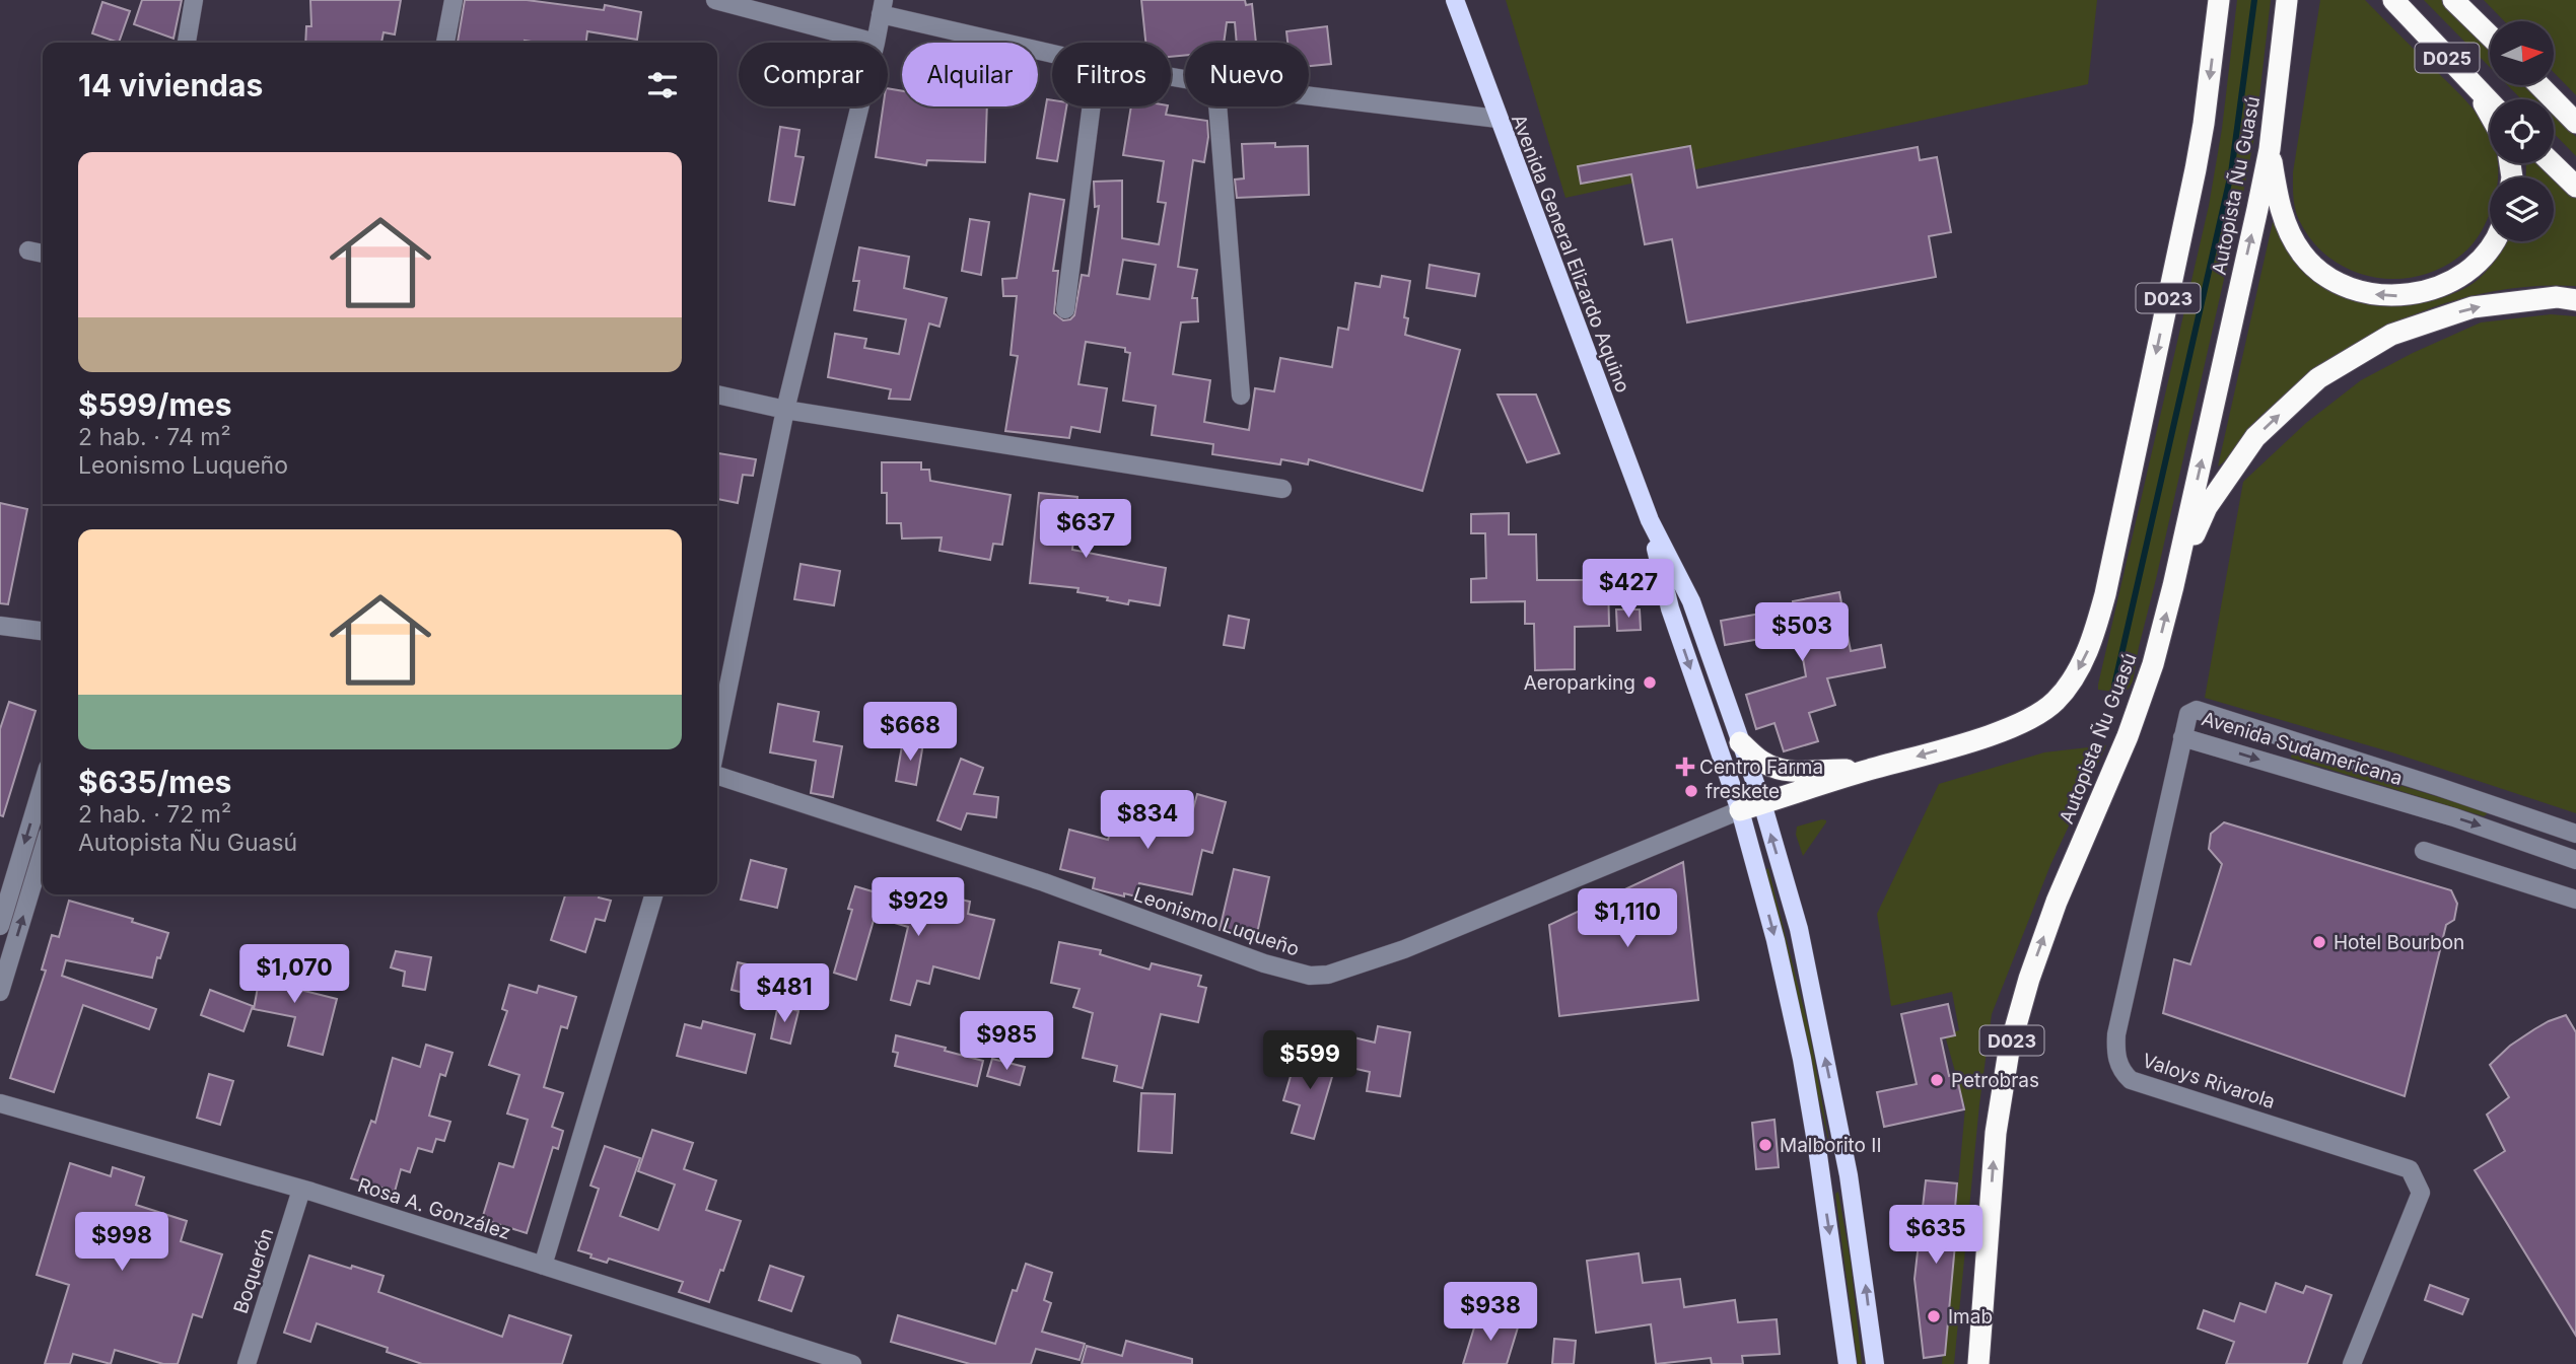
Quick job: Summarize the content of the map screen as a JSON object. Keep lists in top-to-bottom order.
{
  "streets": {
    "highway": ["D025", "Autopista Ñu Guasú", "D023"],
    "main road": ["Avenida General Elizardo Aquino"],
    "street": [
      "Avenida Sudamericana",
      "Leonismo Luqueño",
      "Valoys Rivarola",
      "Rosa A. González",
      "Boquerón"
    ]
  },
  "crossings": [
    ["Avenida General Elizardo Aquino", "D023"],
    ["Avenida General Elizardo Aquino", "Leonismo Luqueño"],
    ["D023", "Leonismo Luqueño"],
    ["Avenida Sudamericana", "Valoys Rivarola"],
    ["Rosa A. González", "Boquerón"]
  ],
  "one_way": ["Autopista Ñu Guasú"],
  "places": {
    "other": [
      "Aeroparking",
      "freskete",
      "Hotel Bourbon",
      "Petrobras",
      "Malborito II",
      "Imab"
    ],
    "health": ["Centro Farma"]
  },
  "north": "right",
  "page": {
    "chip": [
      "Comprar",
      "Alquilar",
      "Filtros",
      "Nuevo"
    ],
    "heading": "14 viviendas",
    "list": [
      {
        "name": "$599/mes",
        "note": "2 hab. · 74 m² · Leonismo Luqueño"
      },
      {
        "name": "$635/mes",
        "note": "2 hab. · 72 m² · Autopista Ñu Guasú"
      }
    ],
    "price": [
      "$637",
      "$427",
      "$503",
      "$668",
      "$834",
      "$929",
      "$1,110",
      "$1,070",
      "$481",
      "$985",
      "$599",
      "$635",
      "$998",
      "$938"
    ]
  }
}
